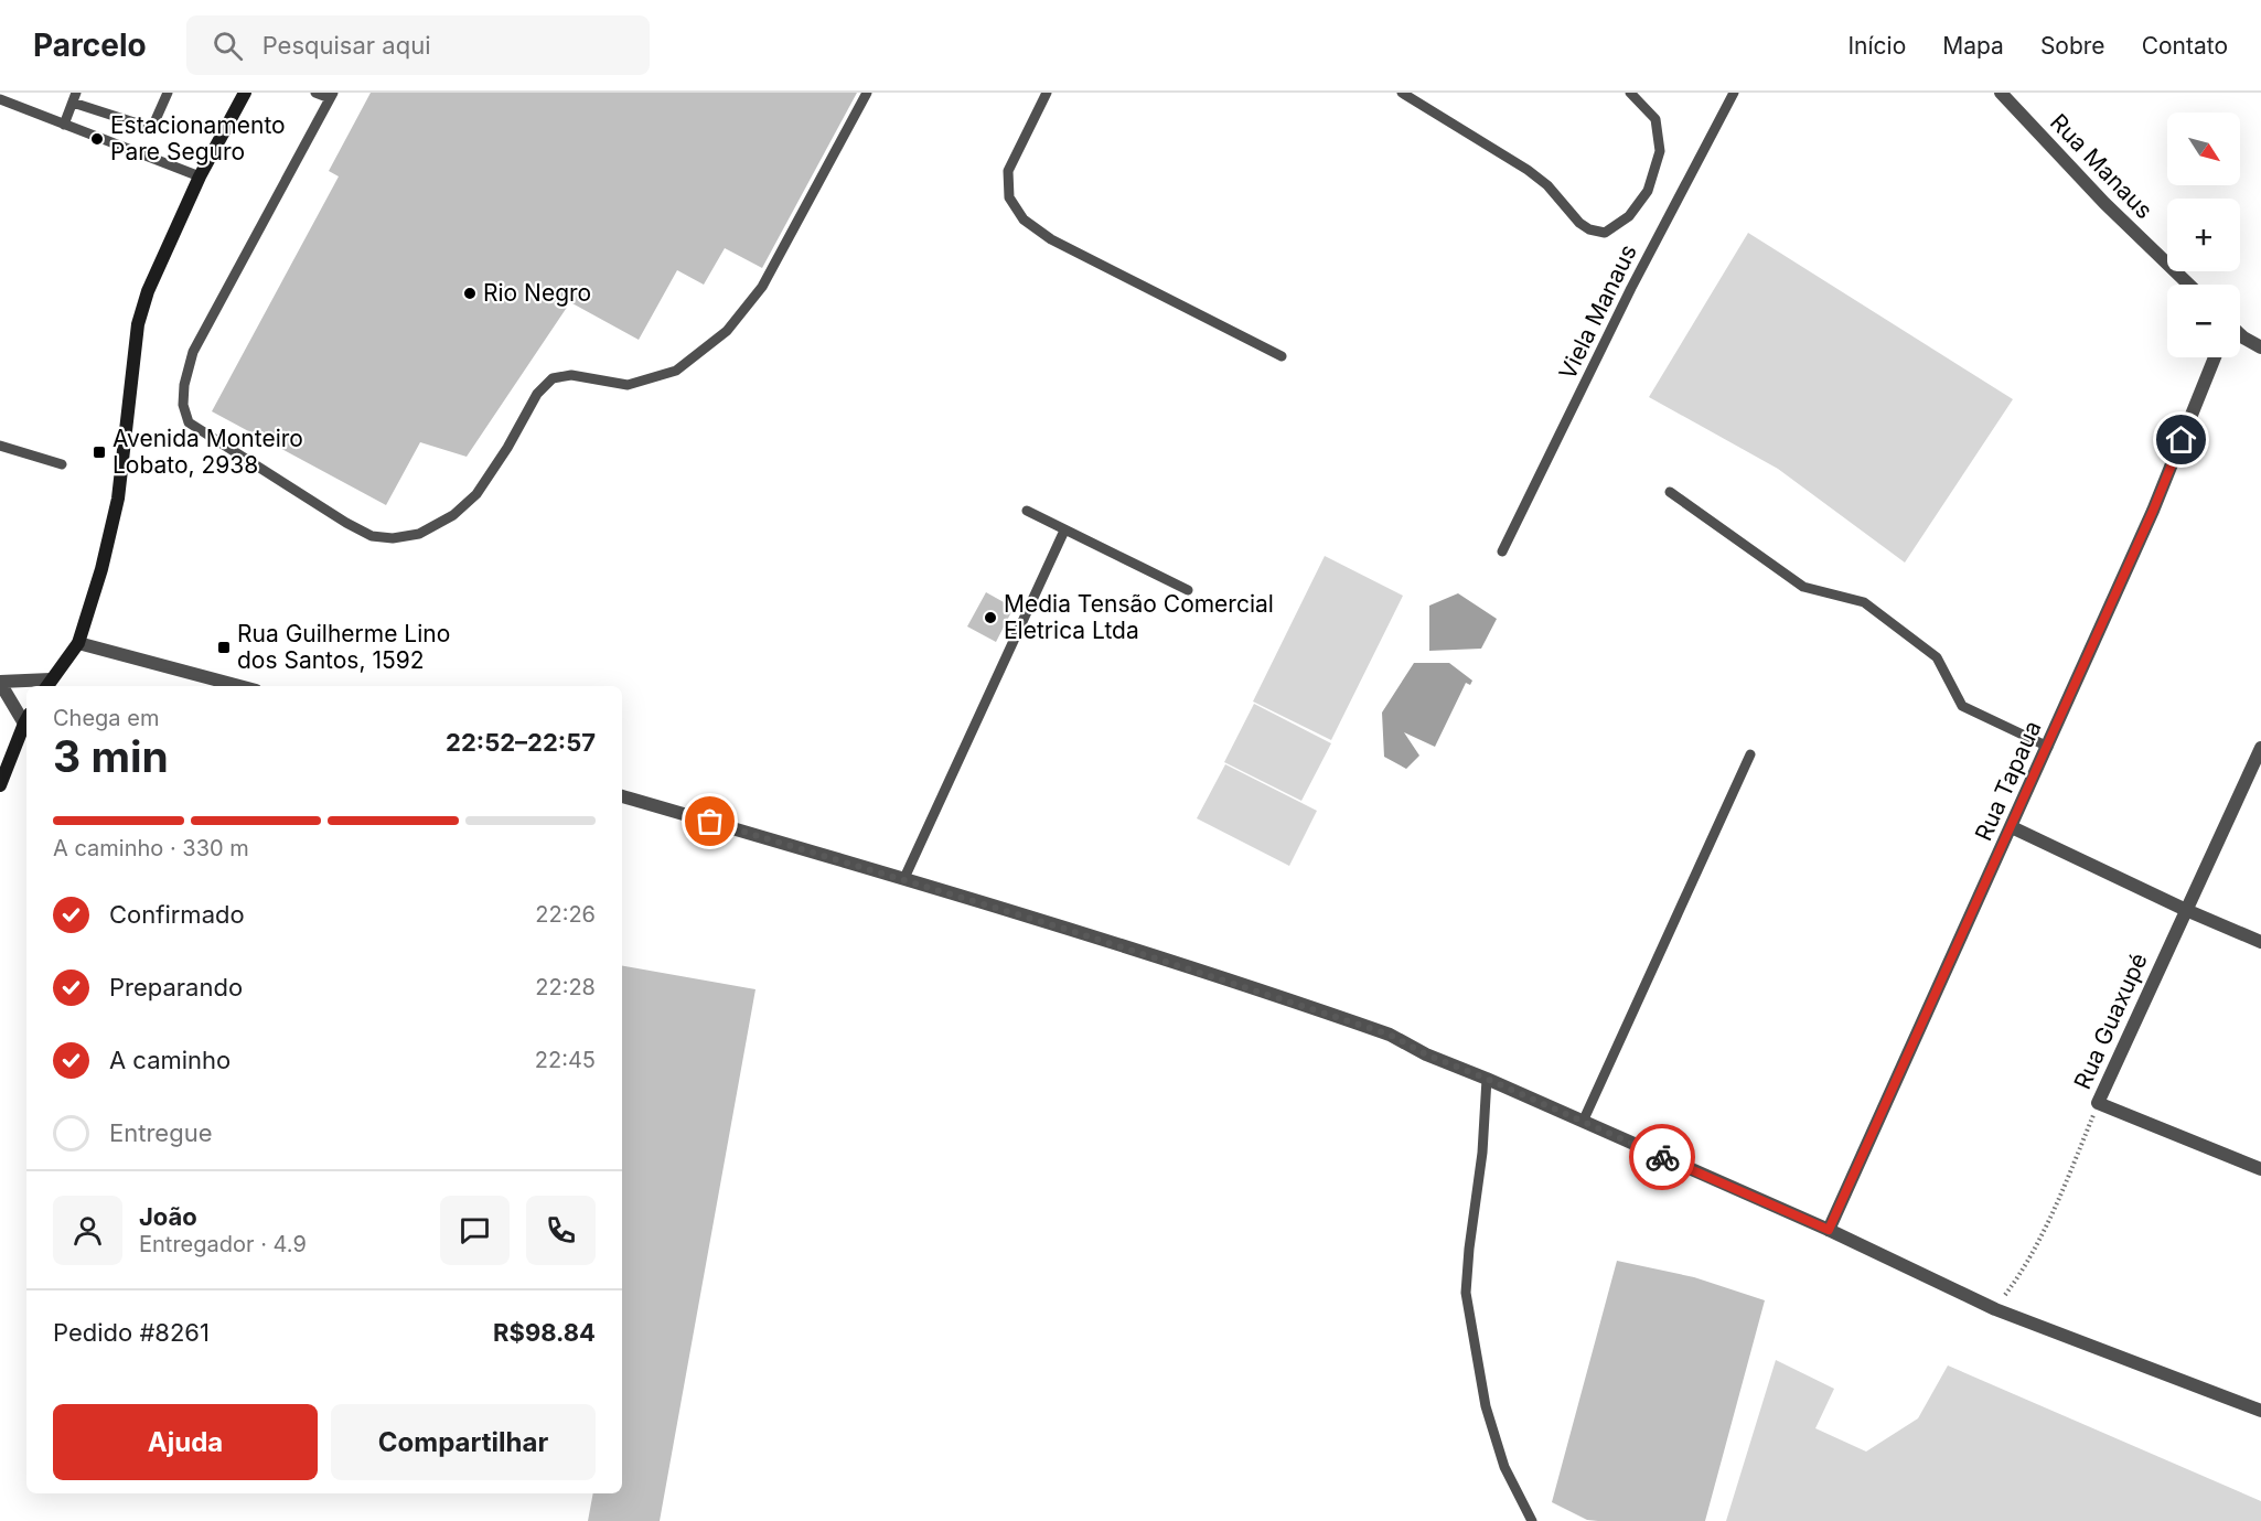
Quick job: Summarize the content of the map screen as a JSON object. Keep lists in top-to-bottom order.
{
  "streets": {
    "street": ["Rua Manaus", "Rua Tapaua", "Rua Guaxupé"],
    "lane": ["Viela Manaus"]
  },
  "places": {
    "other": ["Estacionamento Pare Seguro", "Rio Negro", "Media Tensão Comercial Eletrica Ltda"],
    "transit": ["Avenida Monteiro Lobato, 2938", "Rua Guilherme Lino dos Santos, 1592"]
  },
  "north": "bottom right",
  "page": {
    "header": "Parcelo",
    "search": "Pesquisar aqui",
    "nav": [
      "Início",
      "Mapa",
      "Sobre",
      "Contato"
    ],
    "map_buttons": ["+", "−"],
    "heading": ["3 min", "Chega em", "22:52–22:57"],
    "panel": [
      "João",
      "Entregador · 4.9",
      "Pedido #8261",
      "R$98.84"
    ],
    "bar": "A caminho · 330 m",
    "list": [
      ["Confirmado", "22:26"],
      ["Preparando", "22:28"],
      ["A caminho", "22:45"],
      "Entregue"
    ],
    "buttons": ["Ajuda", "Compartilhar"]
  }
}
